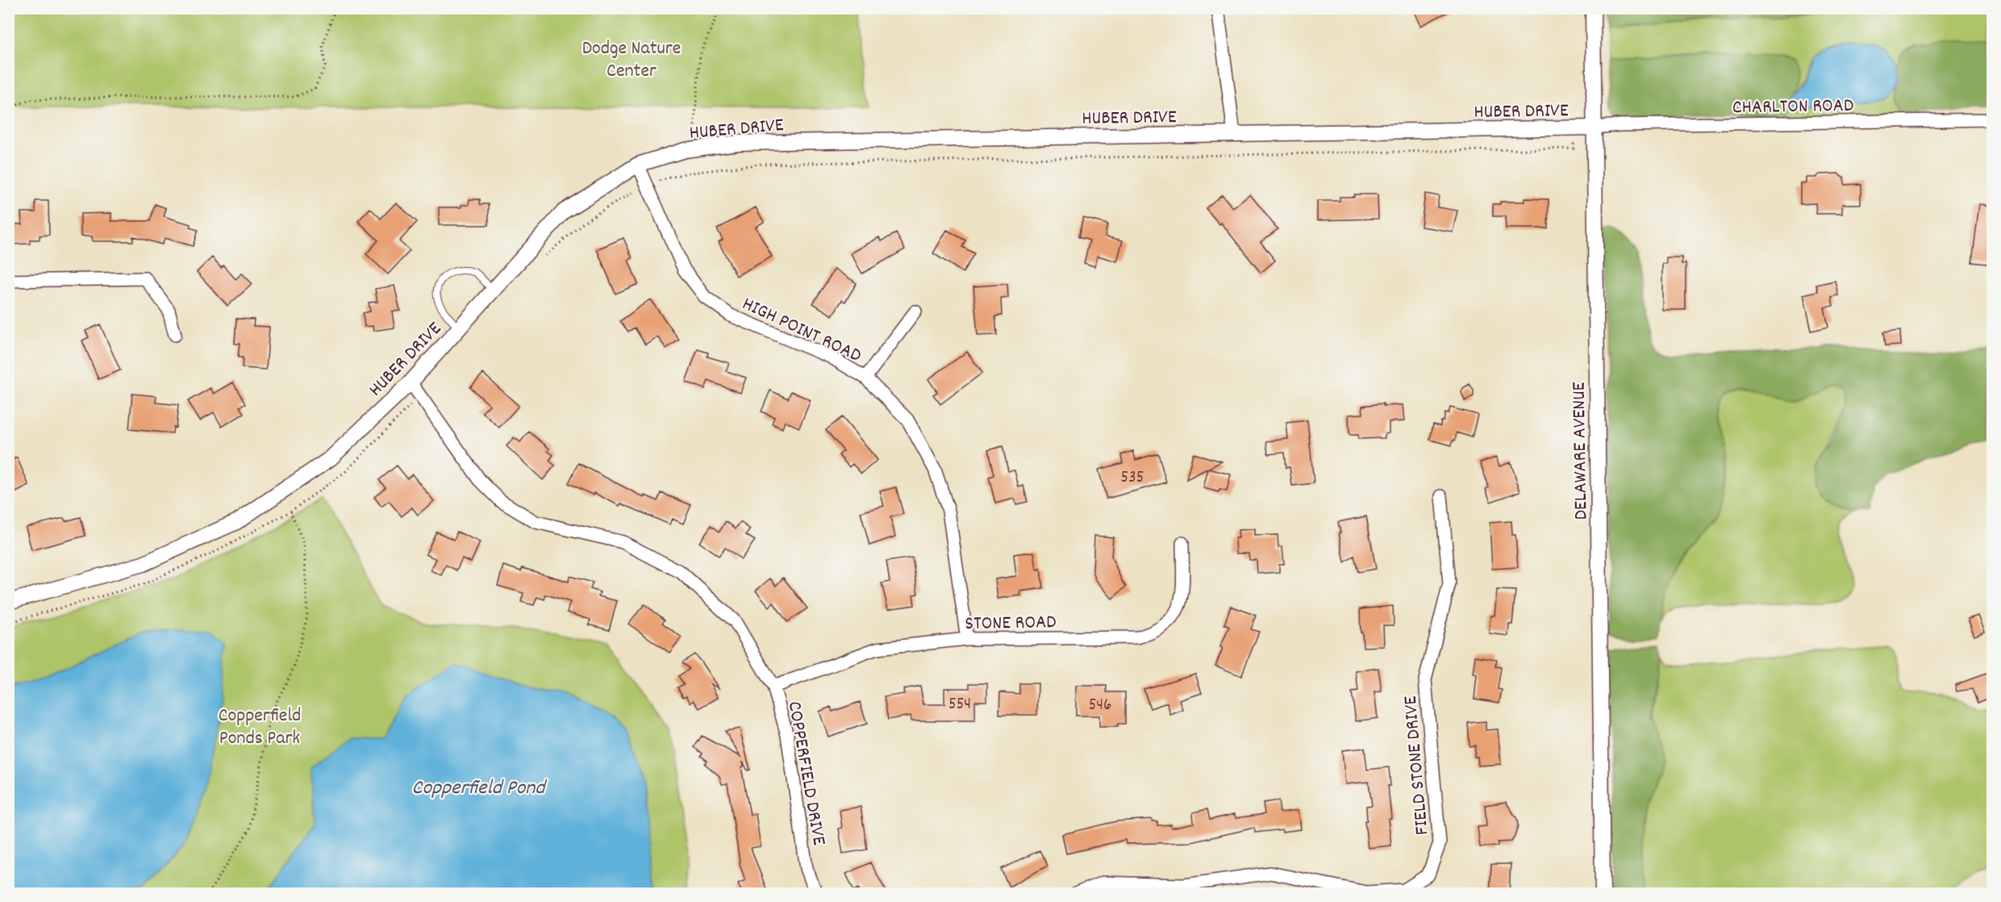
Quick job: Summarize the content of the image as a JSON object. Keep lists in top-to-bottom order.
{
  "streets": {
    "street": [
      "CHARLTON ROAD",
      "HUBER DRIVE",
      "HIGH POINT ROAD",
      "DELAWARE AVENUE",
      "STONE ROAD",
      "FIELD STONE DRIVE",
      "COPPERFIELD DRIVE"
    ]
  },
  "crossings": [
    ["CHARLTON ROAD", "HUBER DRIVE"],
    ["CHARLTON ROAD", "DELAWARE AVENUE"],
    ["HUBER DRIVE", "HIGH POINT ROAD"],
    ["HUBER DRIVE", "DELAWARE AVENUE"],
    ["HUBER DRIVE", "COPPERFIELD DRIVE"],
    ["HIGH POINT ROAD", "STONE ROAD"],
    ["STONE ROAD", "COPPERFIELD DRIVE"]
  ],
  "water": ["Copperfield Pond"],
  "parks": ["Dodge Nature Center", "Copperfield Ponds Park"],
  "house_numbers": ["535", "554", "546"]
}
